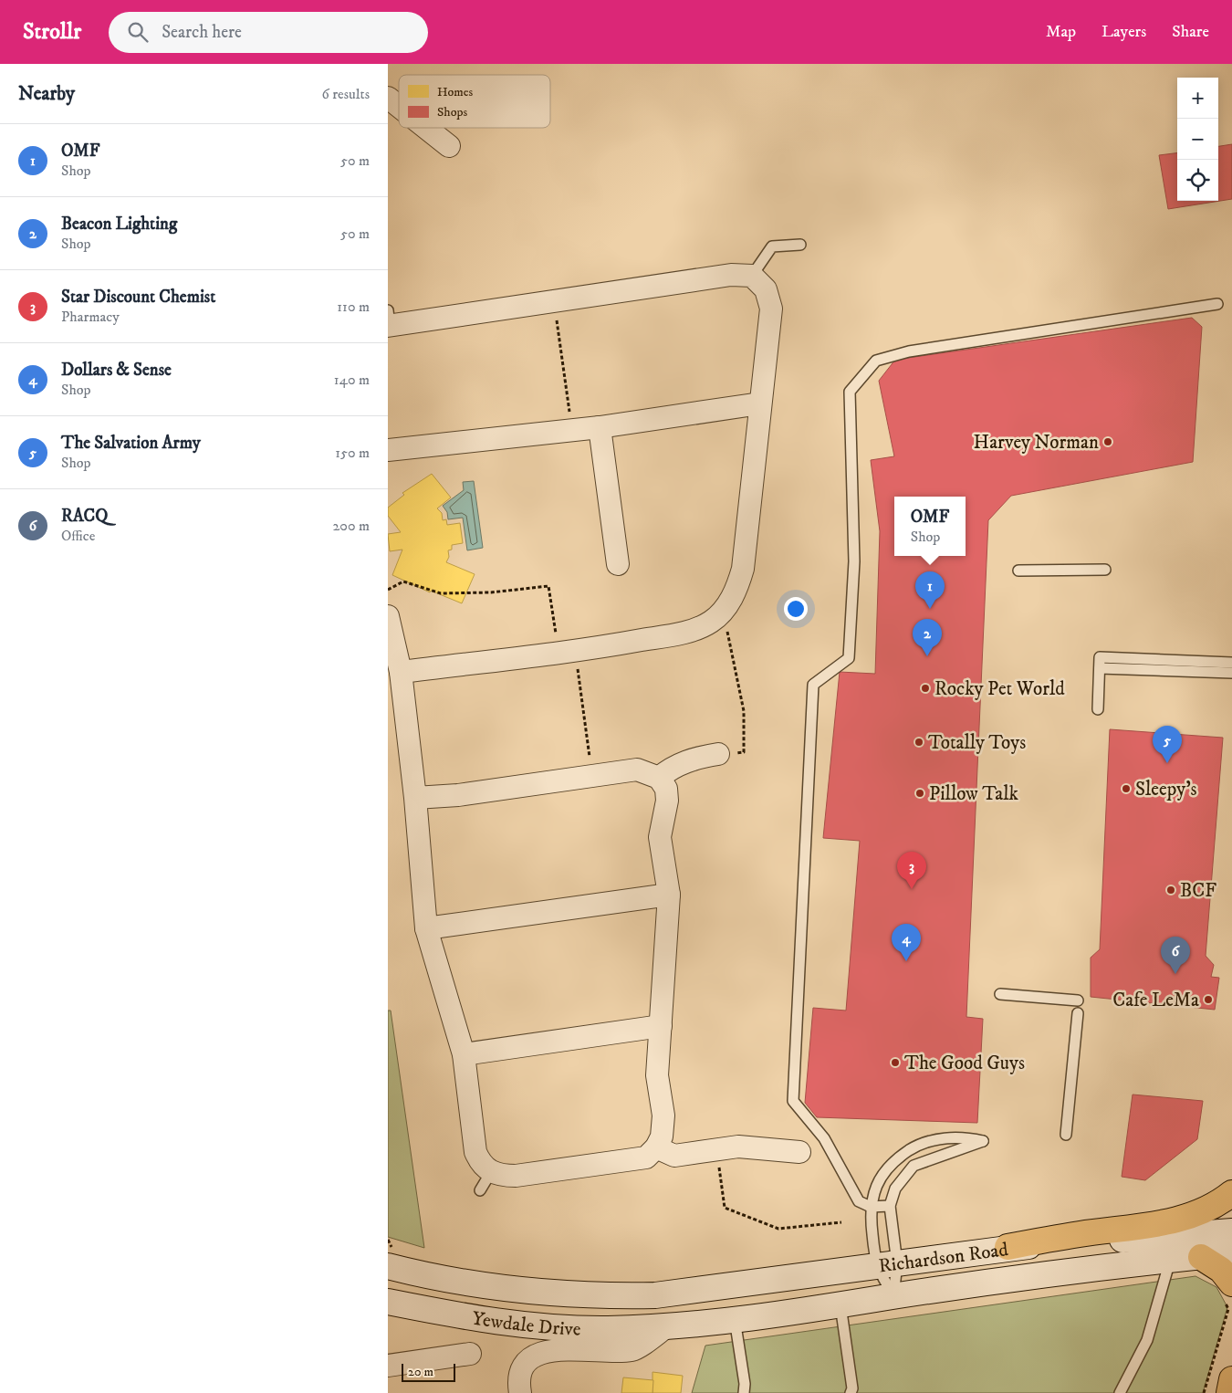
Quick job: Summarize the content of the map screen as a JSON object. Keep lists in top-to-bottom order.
{
  "streets": {
    "main road": ["Richardson Road", "Yewdale Drive"]
  },
  "crossings": [
    ["Richardson Road", "Yewdale Drive"]
  ],
  "places": [
    "Harvey Norman",
    "Rocky Pet World",
    "Totally Toys",
    "Sleepy's",
    "Pillow Talk",
    "BCF",
    "Cafe LeMa",
    "The Good Guys"
  ],
  "legend": ["Homes", "Shops"],
  "scale_bar": "20 m",
  "page": {
    "header": "Strollr",
    "search": "Search here",
    "nav": ["Map", "Layers", "Share"],
    "heading": ["Nearby", "6 results"],
    "map_buttons": ["+", "−"],
    "list": [
      {
        "mark": "1",
        "name": "OMF",
        "note": "Shop",
        "value": "50 m"
      },
      {
        "mark": "2",
        "name": "Beacon Lighting",
        "note": "Shop",
        "value": "50 m"
      },
      {
        "mark": "3",
        "name": "Star Discount Chemist",
        "note": "Pharmacy",
        "value": "110 m"
      },
      {
        "mark": "4",
        "name": "Dollars & Sense",
        "note": "Shop",
        "value": "140 m"
      },
      {
        "mark": "5",
        "name": "The Salvation Army",
        "note": "Shop",
        "value": "150 m"
      },
      {
        "mark": "6",
        "name": "RACQ",
        "note": "Office",
        "value": "200 m"
      }
    ],
    "popup": ["OMF", "Shop"],
    "pins": [
      "1",
      "2",
      "5",
      "3",
      "4",
      "6"
    ],
    "scale": "20 m"
  }
}
